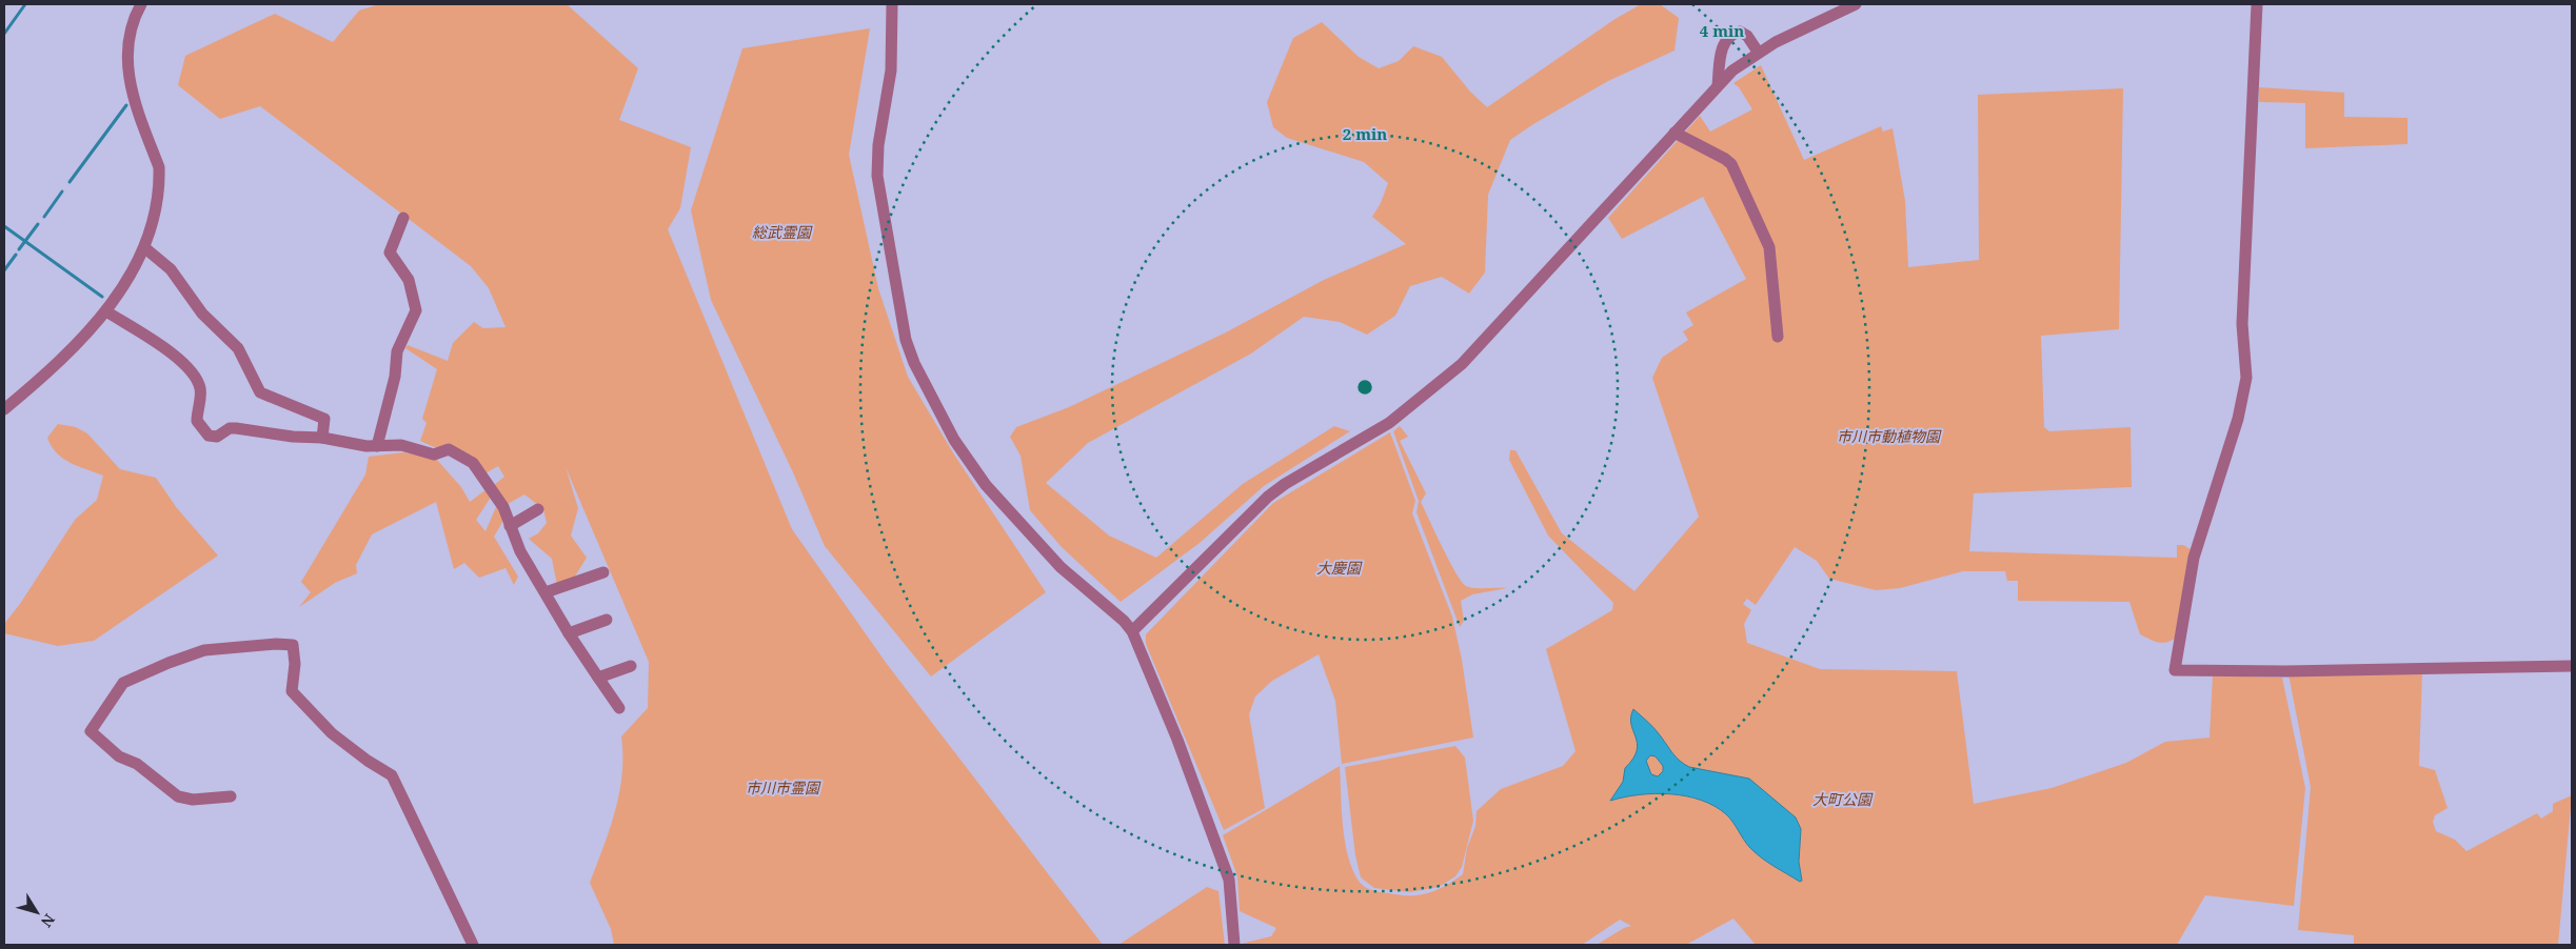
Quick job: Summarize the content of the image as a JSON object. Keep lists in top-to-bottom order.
{
  "parks": [
    "総武霊園",
    "市川市動植物園",
    "大慶園",
    "市川市霊園",
    "大町公園"
  ],
  "north": "bottom right",
  "rings": ["4 min", "2 min"]
}
